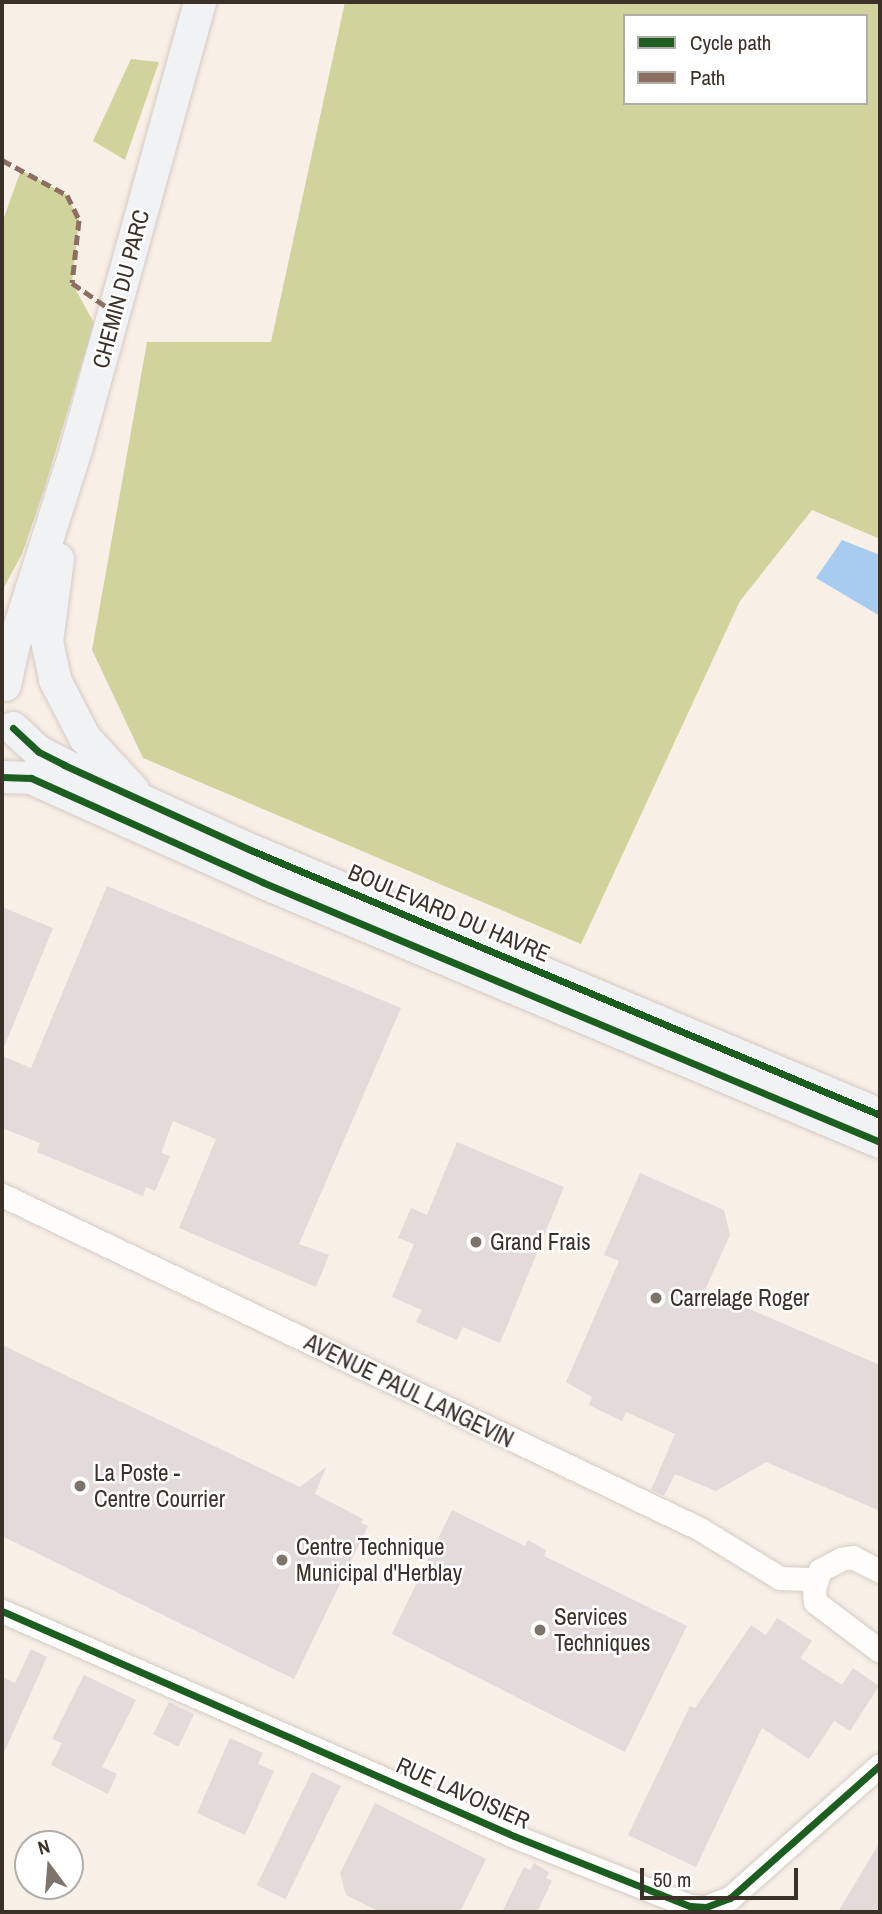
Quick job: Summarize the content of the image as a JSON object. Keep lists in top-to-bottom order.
{
  "streets": {
    "main road": ["CHEMIN DU PARC", "BOULEVARD DU HAVRE"],
    "street": ["AVENUE PAUL LANGEVIN", "RUE LAVOISIER"]
  },
  "places": [
    "Grand Frais",
    "Carrelage Roger",
    "La Poste - Centre Courrier",
    "Centre Technique Municipal d'Herblay",
    "Services Techniques"
  ],
  "legend": ["Cycle path", "Path"],
  "scale_bar": "50 m",
  "north": "top"
}
